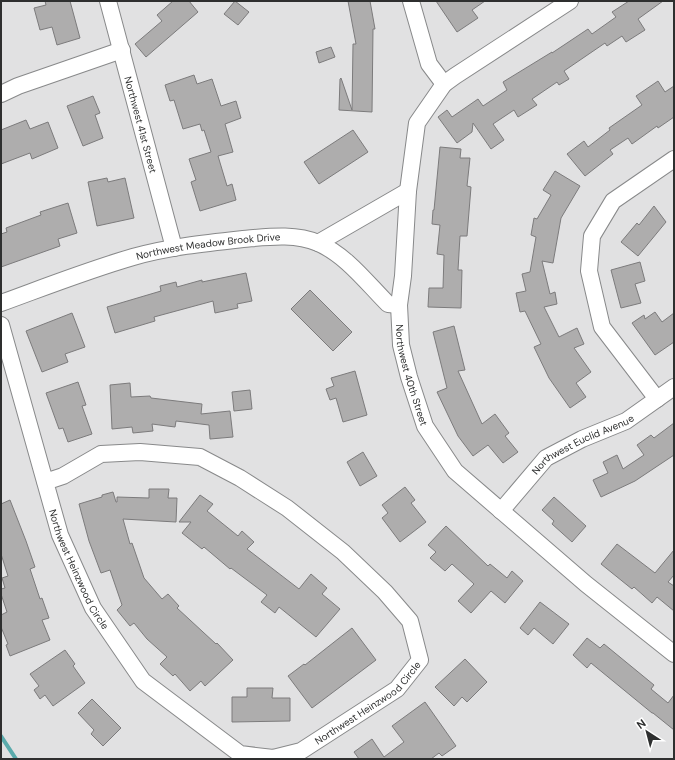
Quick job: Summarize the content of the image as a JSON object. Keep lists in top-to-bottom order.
{
  "streets": {
    "street": [
      "Northwest 41st Street",
      "Northwest Meadow Brook Drive",
      "Northwest 40th Street",
      "Northwest Euclid Avenue",
      "Northwest Heinzwood Circle"
    ]
  },
  "crossings": [
    ["Northwest 41st Street", "Northwest Meadow Brook Drive"],
    ["Northwest Meadow Brook Drive", "Northwest 40th Street"],
    ["Northwest 40th Street", "Northwest Euclid Avenue"]
  ],
  "north": "top left"
}
